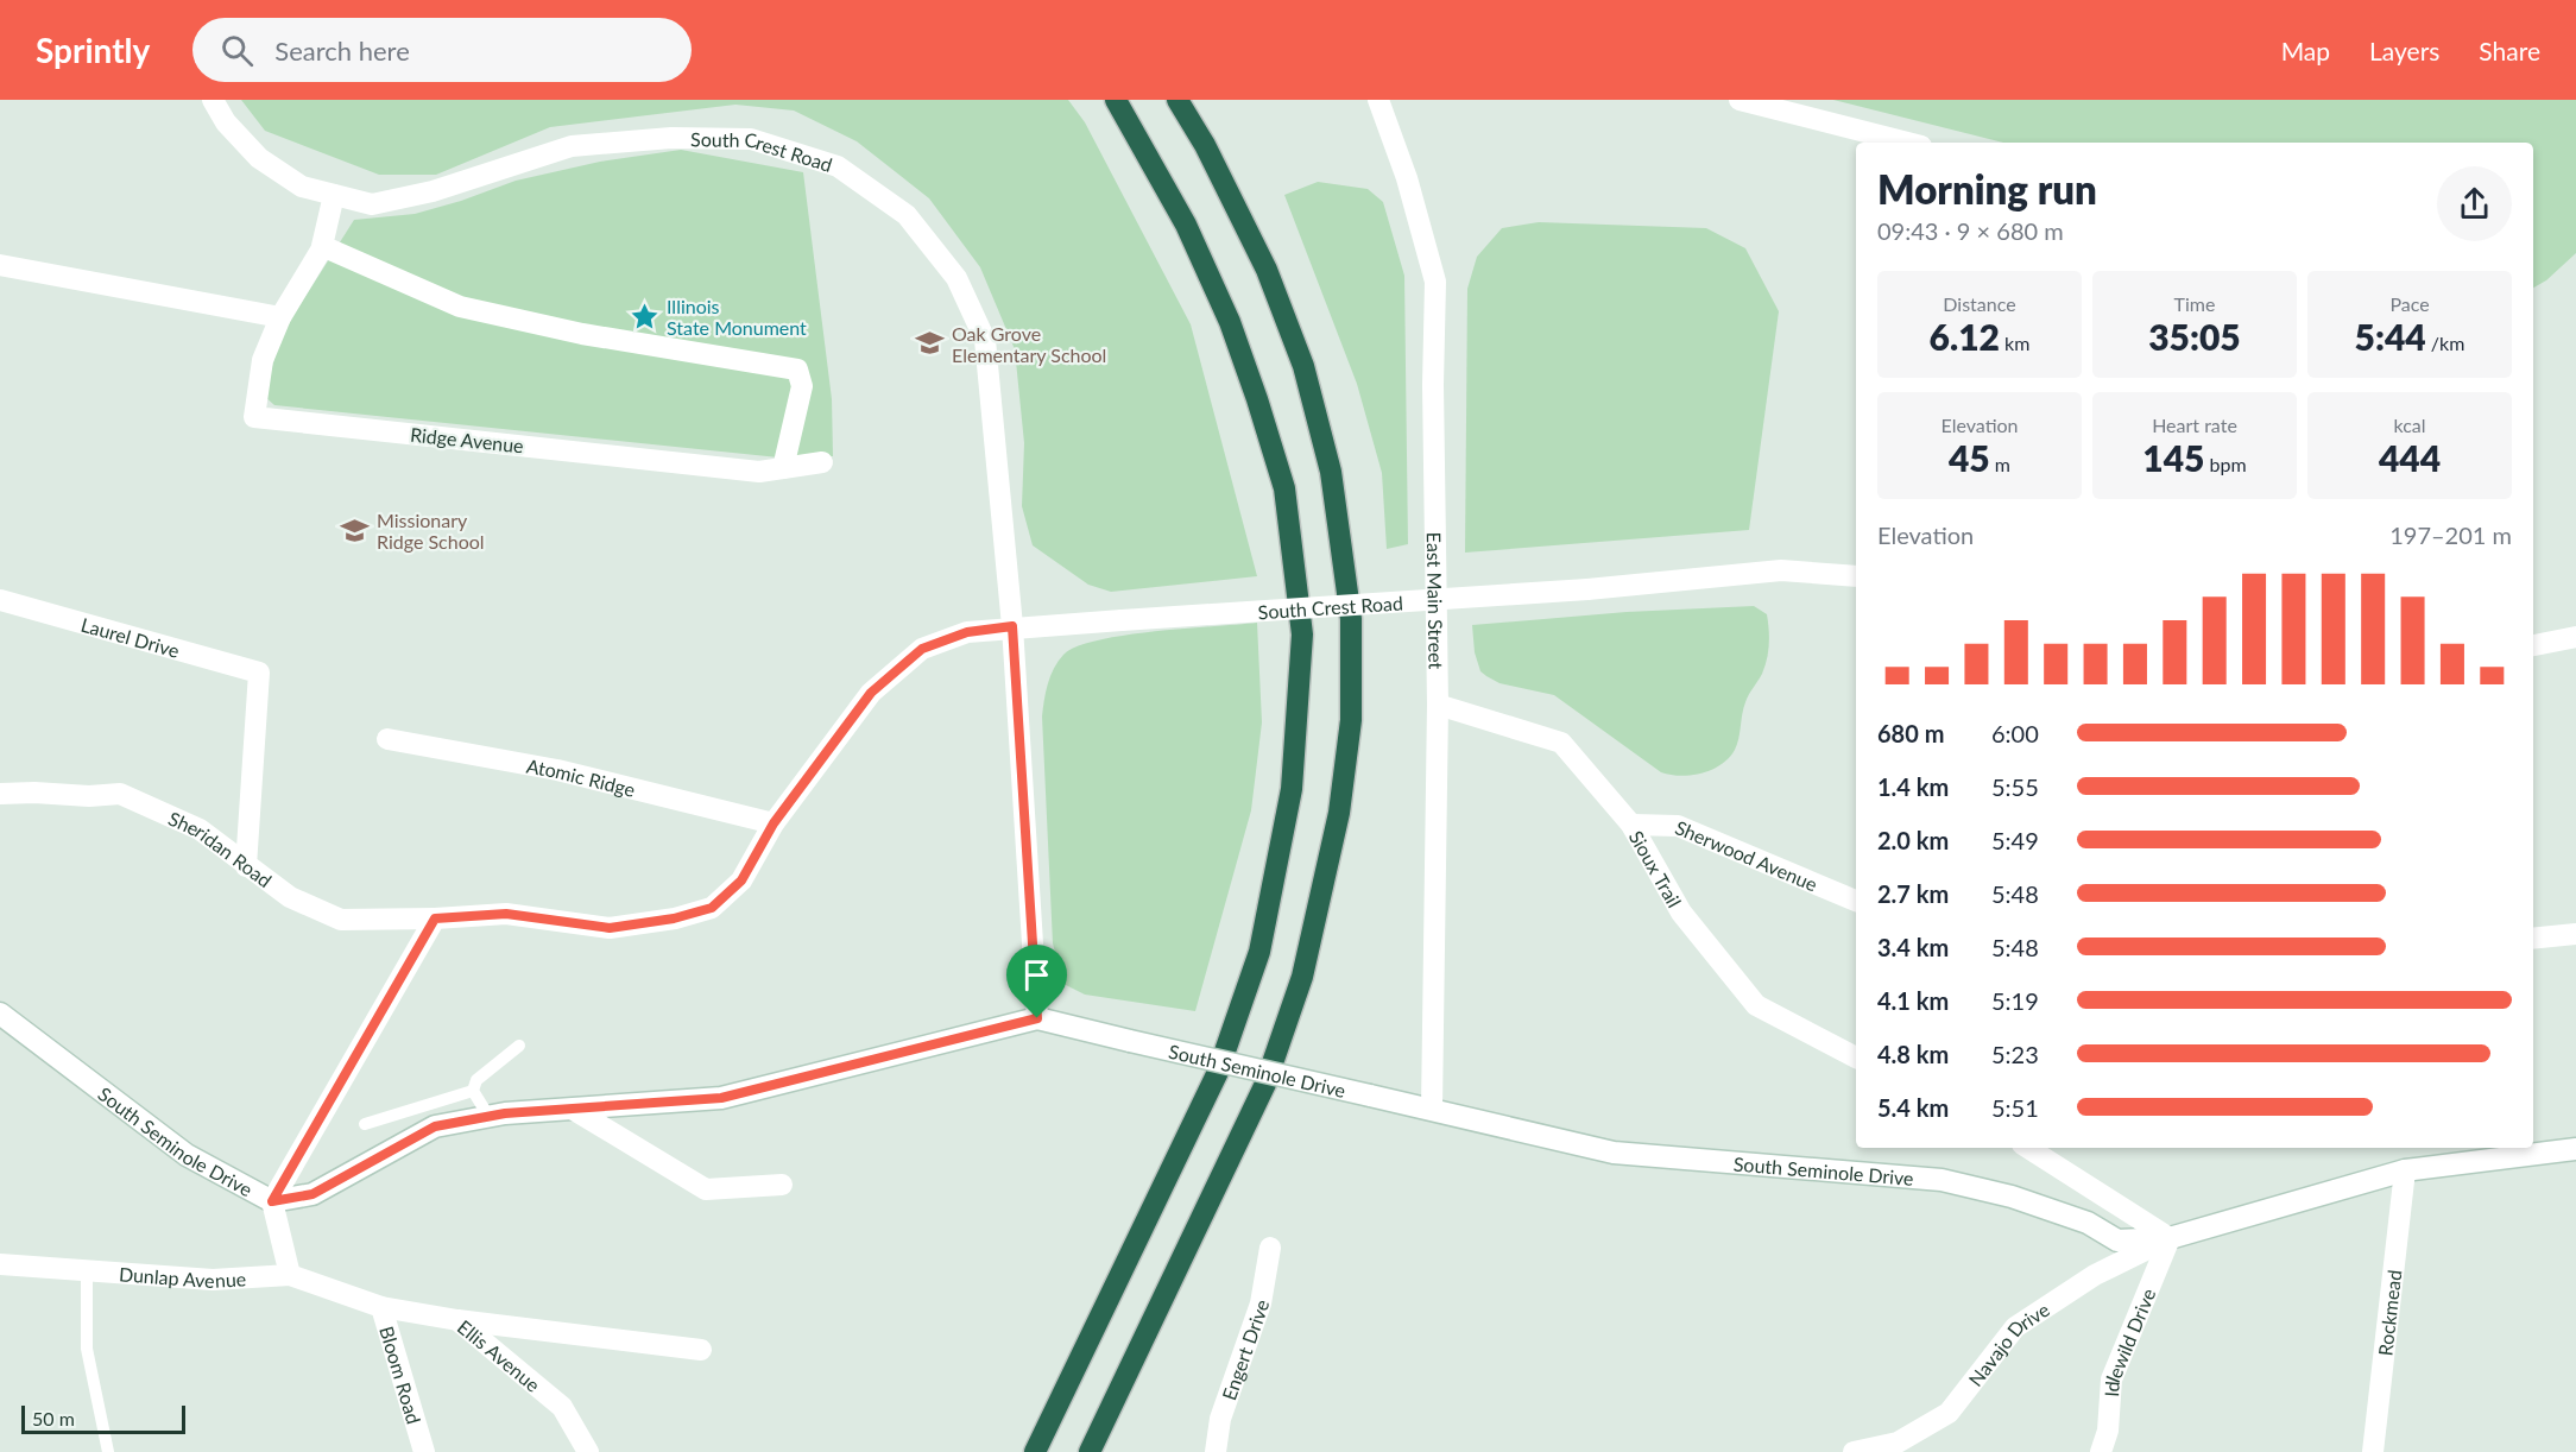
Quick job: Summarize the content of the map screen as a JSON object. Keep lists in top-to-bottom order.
{
  "streets": {
    "street": [
      "South Crest Road",
      "Ridge Avenue",
      "East Main Street",
      "Laurel Drive",
      "Atomic Ridge",
      "Sheridan Road",
      "Sherwood Avenue",
      "Sioux Trail",
      "South Seminole Drive",
      "Dunlap Avenue",
      "Rockmead",
      "Idlewild Drive",
      "Navajo Drive",
      "Engert Drive",
      "Ellis Avenue",
      "Bloom Road"
    ]
  },
  "crossings": [
    ["South Crest Road", "Ridge Avenue"],
    ["South Crest Road", "South Seminole Drive"],
    ["East Main Street", "Sioux Trail"],
    ["East Main Street", "South Seminole Drive"],
    ["Laurel Drive", "Sheridan Road"],
    ["Sherwood Avenue", "Sioux Trail"],
    ["South Seminole Drive", "Rockmead"],
    ["South Seminole Drive", "Idlewild Drive"],
    ["South Seminole Drive", "Navajo Drive"],
    ["Dunlap Avenue", "Bloom Road"],
    ["Idlewild Drive", "Navajo Drive"],
    ["Ellis Avenue", "Bloom Road"]
  ],
  "places": {
    "place": ["Illinois State Monument"],
    "school or university": ["Oak Grove Elementary School", "Missionary Ridge School"]
  },
  "scale_bar": "50 m",
  "page": {
    "header": "Sprintly",
    "search": "Search here",
    "nav": ["Map", "Layers", "Share"],
    "heading": ["Morning run", "09:43 · 9 × 680 m"],
    "stats": [
      ["Distance", "6.12 km"],
      ["Time", "35:05"],
      ["Pace", "5:44 /km"],
      ["Elevation", "45 m"],
      ["Heart rate", "145 bpm"],
      ["kcal", "444"]
    ],
    "chart": ["Elevation", "197–201 m"],
    "list": [
      {
        "name": "680 m",
        "note": "6:00"
      },
      {
        "name": "1.4 km",
        "note": "5:55"
      },
      {
        "name": "2.0 km",
        "note": "5:49"
      },
      {
        "name": "2.7 km",
        "note": "5:48"
      },
      {
        "name": "3.4 km",
        "note": "5:48"
      },
      {
        "name": "4.1 km",
        "note": "5:19"
      },
      {
        "name": "4.8 km",
        "note": "5:23"
      },
      {
        "name": "5.4 km",
        "note": "5:51"
      }
    ],
    "scale": "50 m"
  }
}
